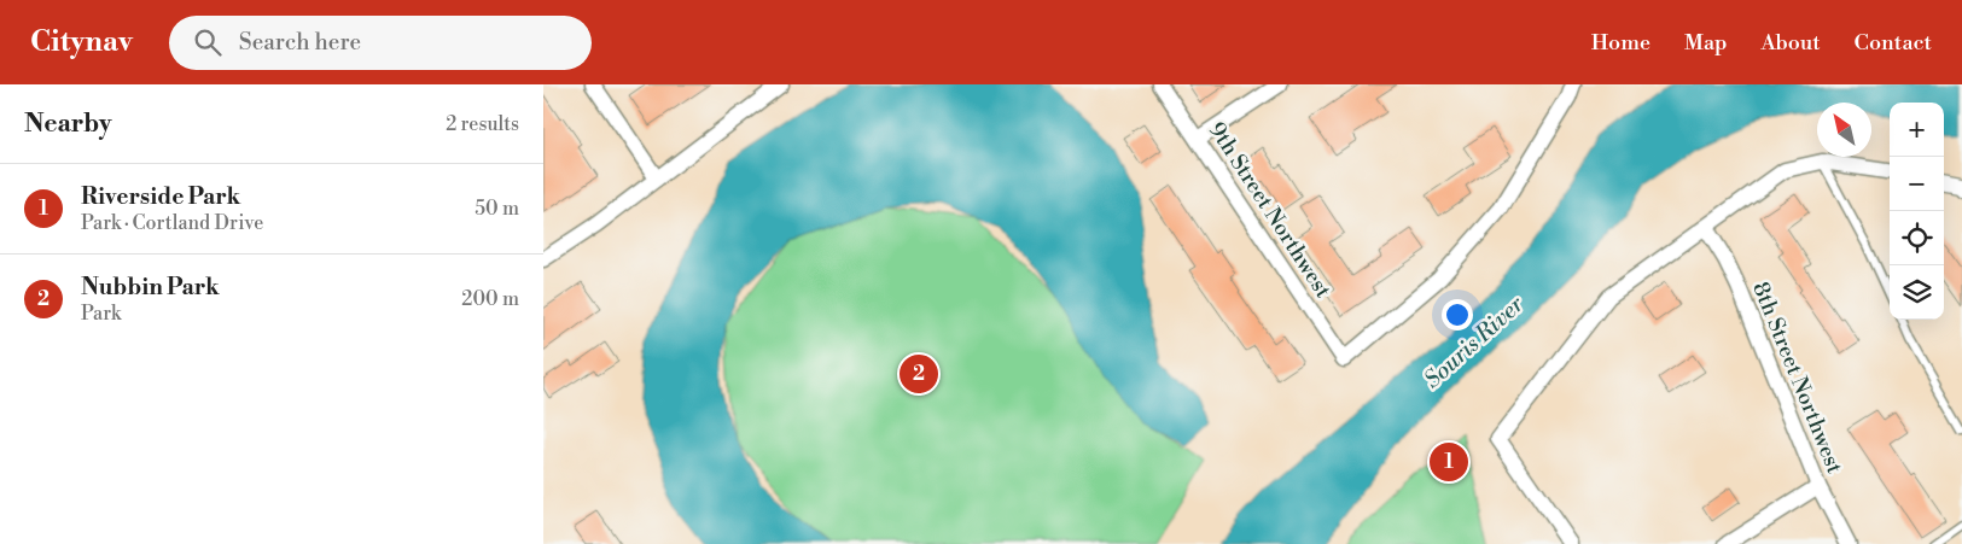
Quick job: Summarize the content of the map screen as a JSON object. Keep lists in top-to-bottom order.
{
  "streets": {
    "street": ["9th Street Northwest", "8th Street Northwest"]
  },
  "water": ["Souris River"],
  "north": "top left",
  "page": {
    "header": "Citynav",
    "search": "Search here",
    "nav": [
      "Home",
      "Map",
      "About",
      "Contact"
    ],
    "heading": ["Nearby", "2 results"],
    "map_buttons": ["+", "−"],
    "list": [
      {
        "mark": "1",
        "name": "Riverside Park",
        "note": "Park · Cortland Drive",
        "value": "50 m"
      },
      {
        "mark": "2",
        "name": "Nubbin Park",
        "note": "Park",
        "value": "200 m"
      }
    ],
    "pins": ["2", "1"]
  }
}
